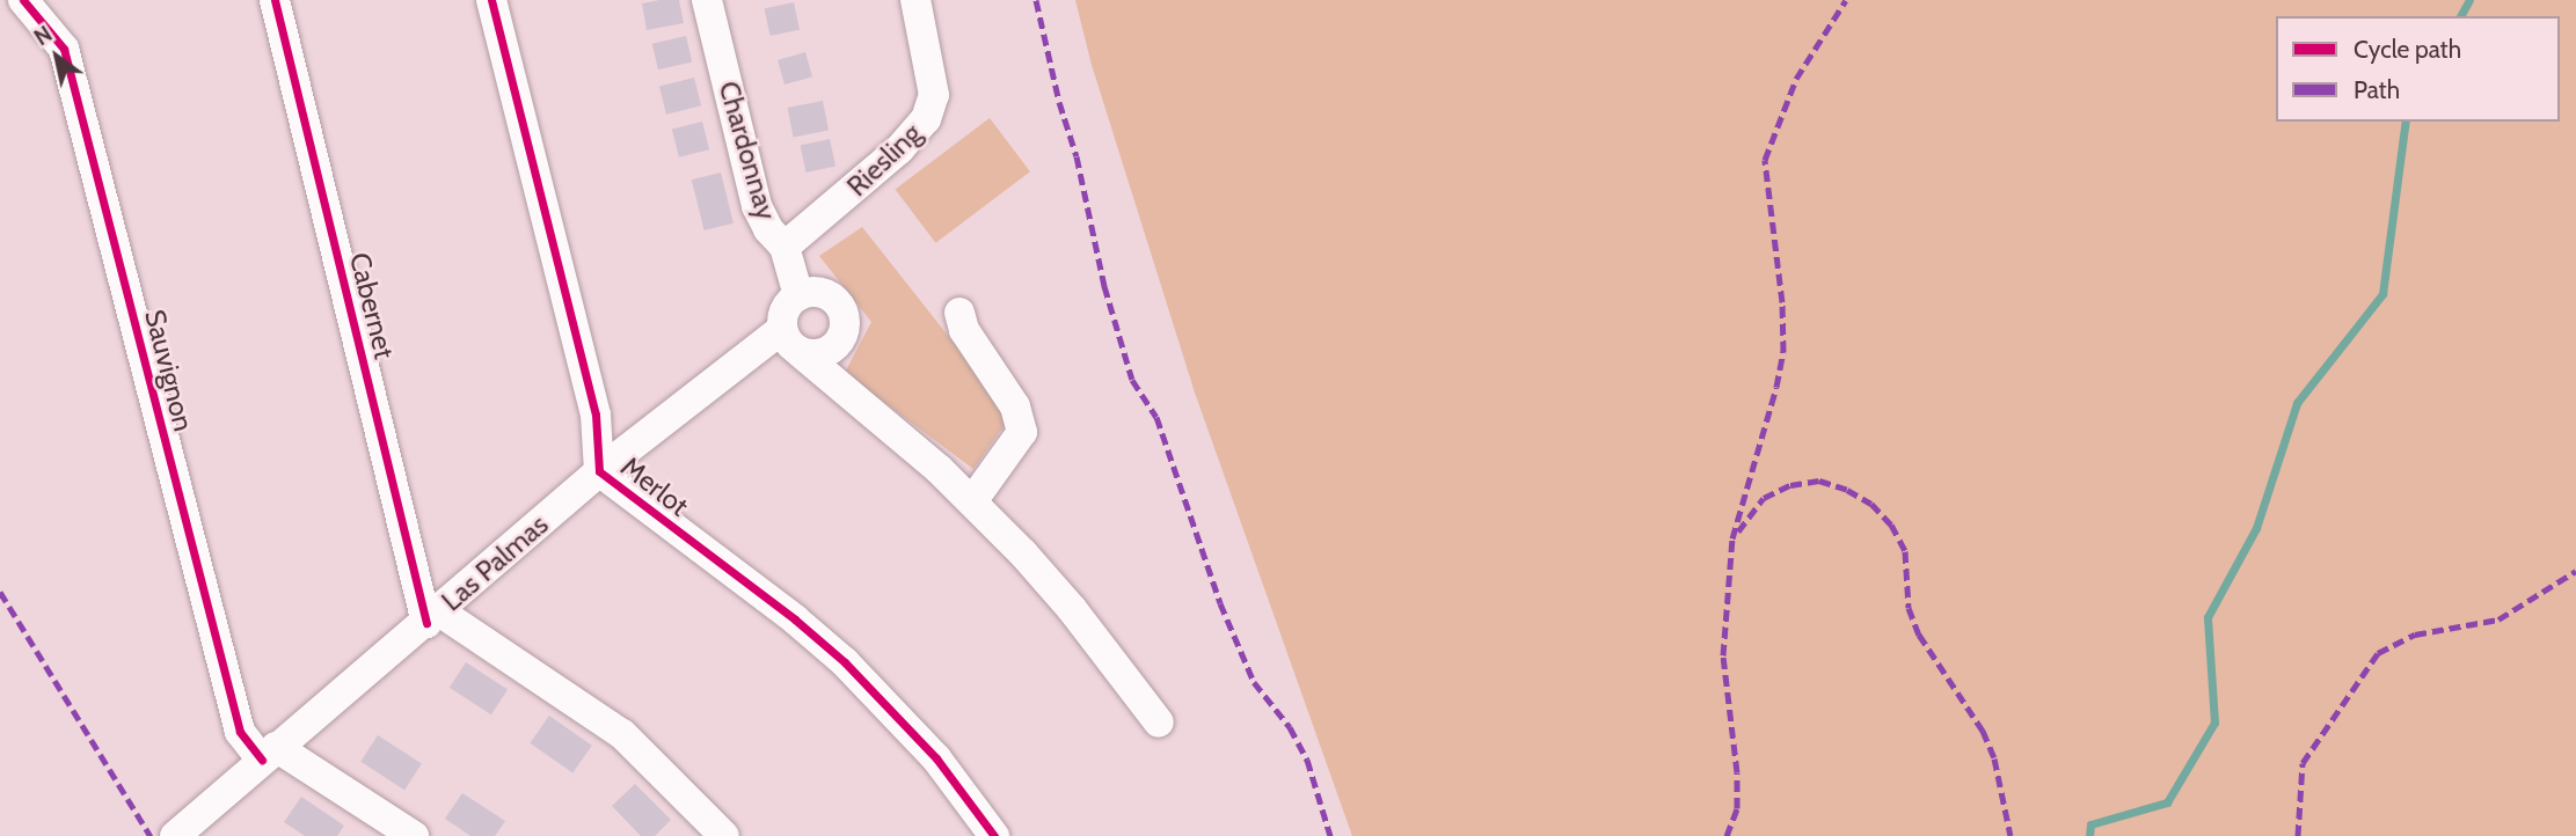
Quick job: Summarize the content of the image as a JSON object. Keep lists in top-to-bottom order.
{
  "streets": {
    "street": [
      "Chardonnay",
      "Riesling",
      "Cabernet",
      "Sauvignon",
      "Merlot",
      "Las Palmas"
    ]
  },
  "crossings": [
    ["Chardonnay", "Riesling"],
    ["Chardonnay", "Las Palmas"],
    ["Cabernet", "Las Palmas"],
    ["Sauvignon", "Las Palmas"],
    ["Merlot", "Las Palmas"]
  ],
  "legend": ["Cycle path", "Path"],
  "north": "top left"
}
